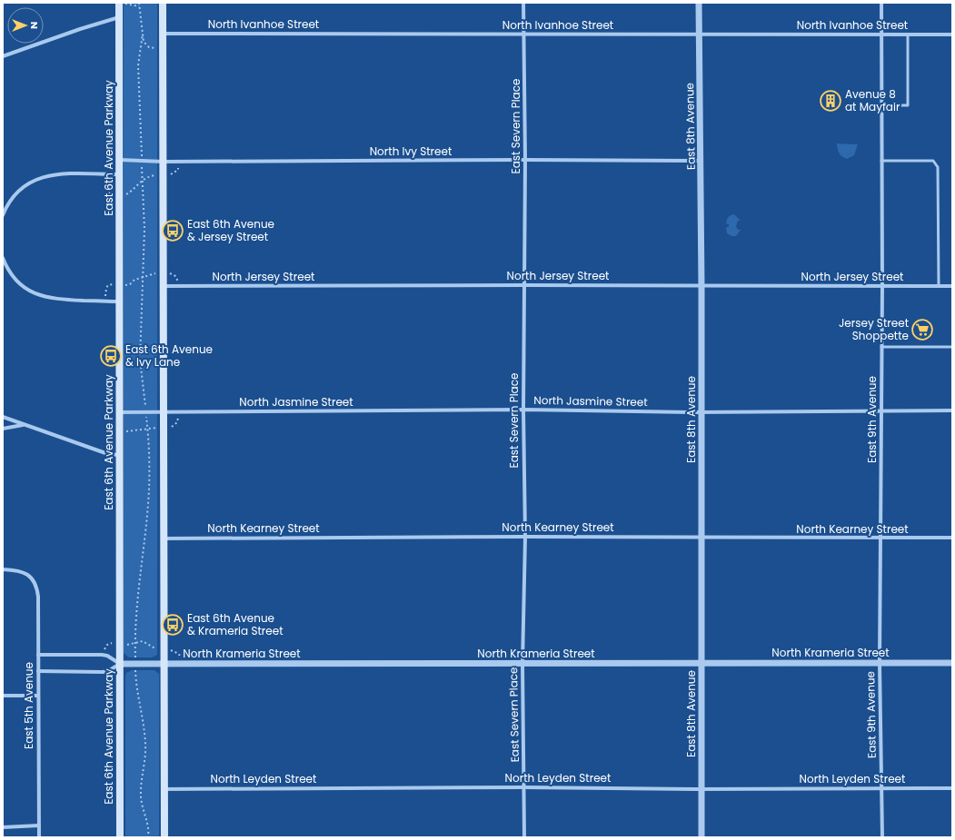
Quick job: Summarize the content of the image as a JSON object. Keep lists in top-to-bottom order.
{
  "streets": {
    "main road": ["East 6th Avenue Parkway"],
    "street": [
      "North Ivanhoe Street",
      "East Severn Place",
      "East 8th Avenue",
      "North Ivy Street",
      "North Jersey Street",
      "North Jasmine Street",
      "East 9th Avenue",
      "North Kearney Street",
      "North Krameria Street",
      "East 5th Avenue",
      "North Leyden Street"
    ]
  },
  "crossings": [
    ["North Ivanhoe Street", "East Severn Place"],
    ["North Ivanhoe Street", "East 8th Avenue"],
    ["North Ivanhoe Street", "East 9th Avenue"],
    ["East Severn Place", "North Ivy Street"],
    ["East Severn Place", "North Jersey Street"],
    ["East Severn Place", "North Jasmine Street"],
    ["East Severn Place", "North Kearney Street"],
    ["East Severn Place", "North Krameria Street"],
    ["East Severn Place", "North Leyden Street"],
    ["East 8th Avenue", "North Ivy Street"],
    ["East 8th Avenue", "North Jersey Street"],
    ["East 8th Avenue", "North Jasmine Street"],
    ["East 8th Avenue", "North Kearney Street"],
    ["East 8th Avenue", "North Krameria Street"],
    ["East 8th Avenue", "North Leyden Street"],
    ["East 6th Avenue Parkway", "North Ivy Street"],
    ["East 6th Avenue Parkway", "North Jasmine Street"],
    ["East 6th Avenue Parkway", "North Krameria Street"],
    ["North Jersey Street", "East 9th Avenue"],
    ["North Jasmine Street", "East 9th Avenue"],
    ["East 9th Avenue", "North Kearney Street"],
    ["East 9th Avenue", "North Krameria Street"],
    ["East 9th Avenue", "North Leyden Street"],
    ["North Krameria Street", "East 5th Avenue"]
  ],
  "places": {
    "building": ["Avenue 8 at Mayfair"],
    "bus stop": ["East 6th Avenue & Jersey Street", "East 6th Avenue & Ivy Lane", "East 6th Avenue & Krameria Street"],
    "supermarket": ["Jersey Street Shoppette"]
  },
  "north": "right"
}
